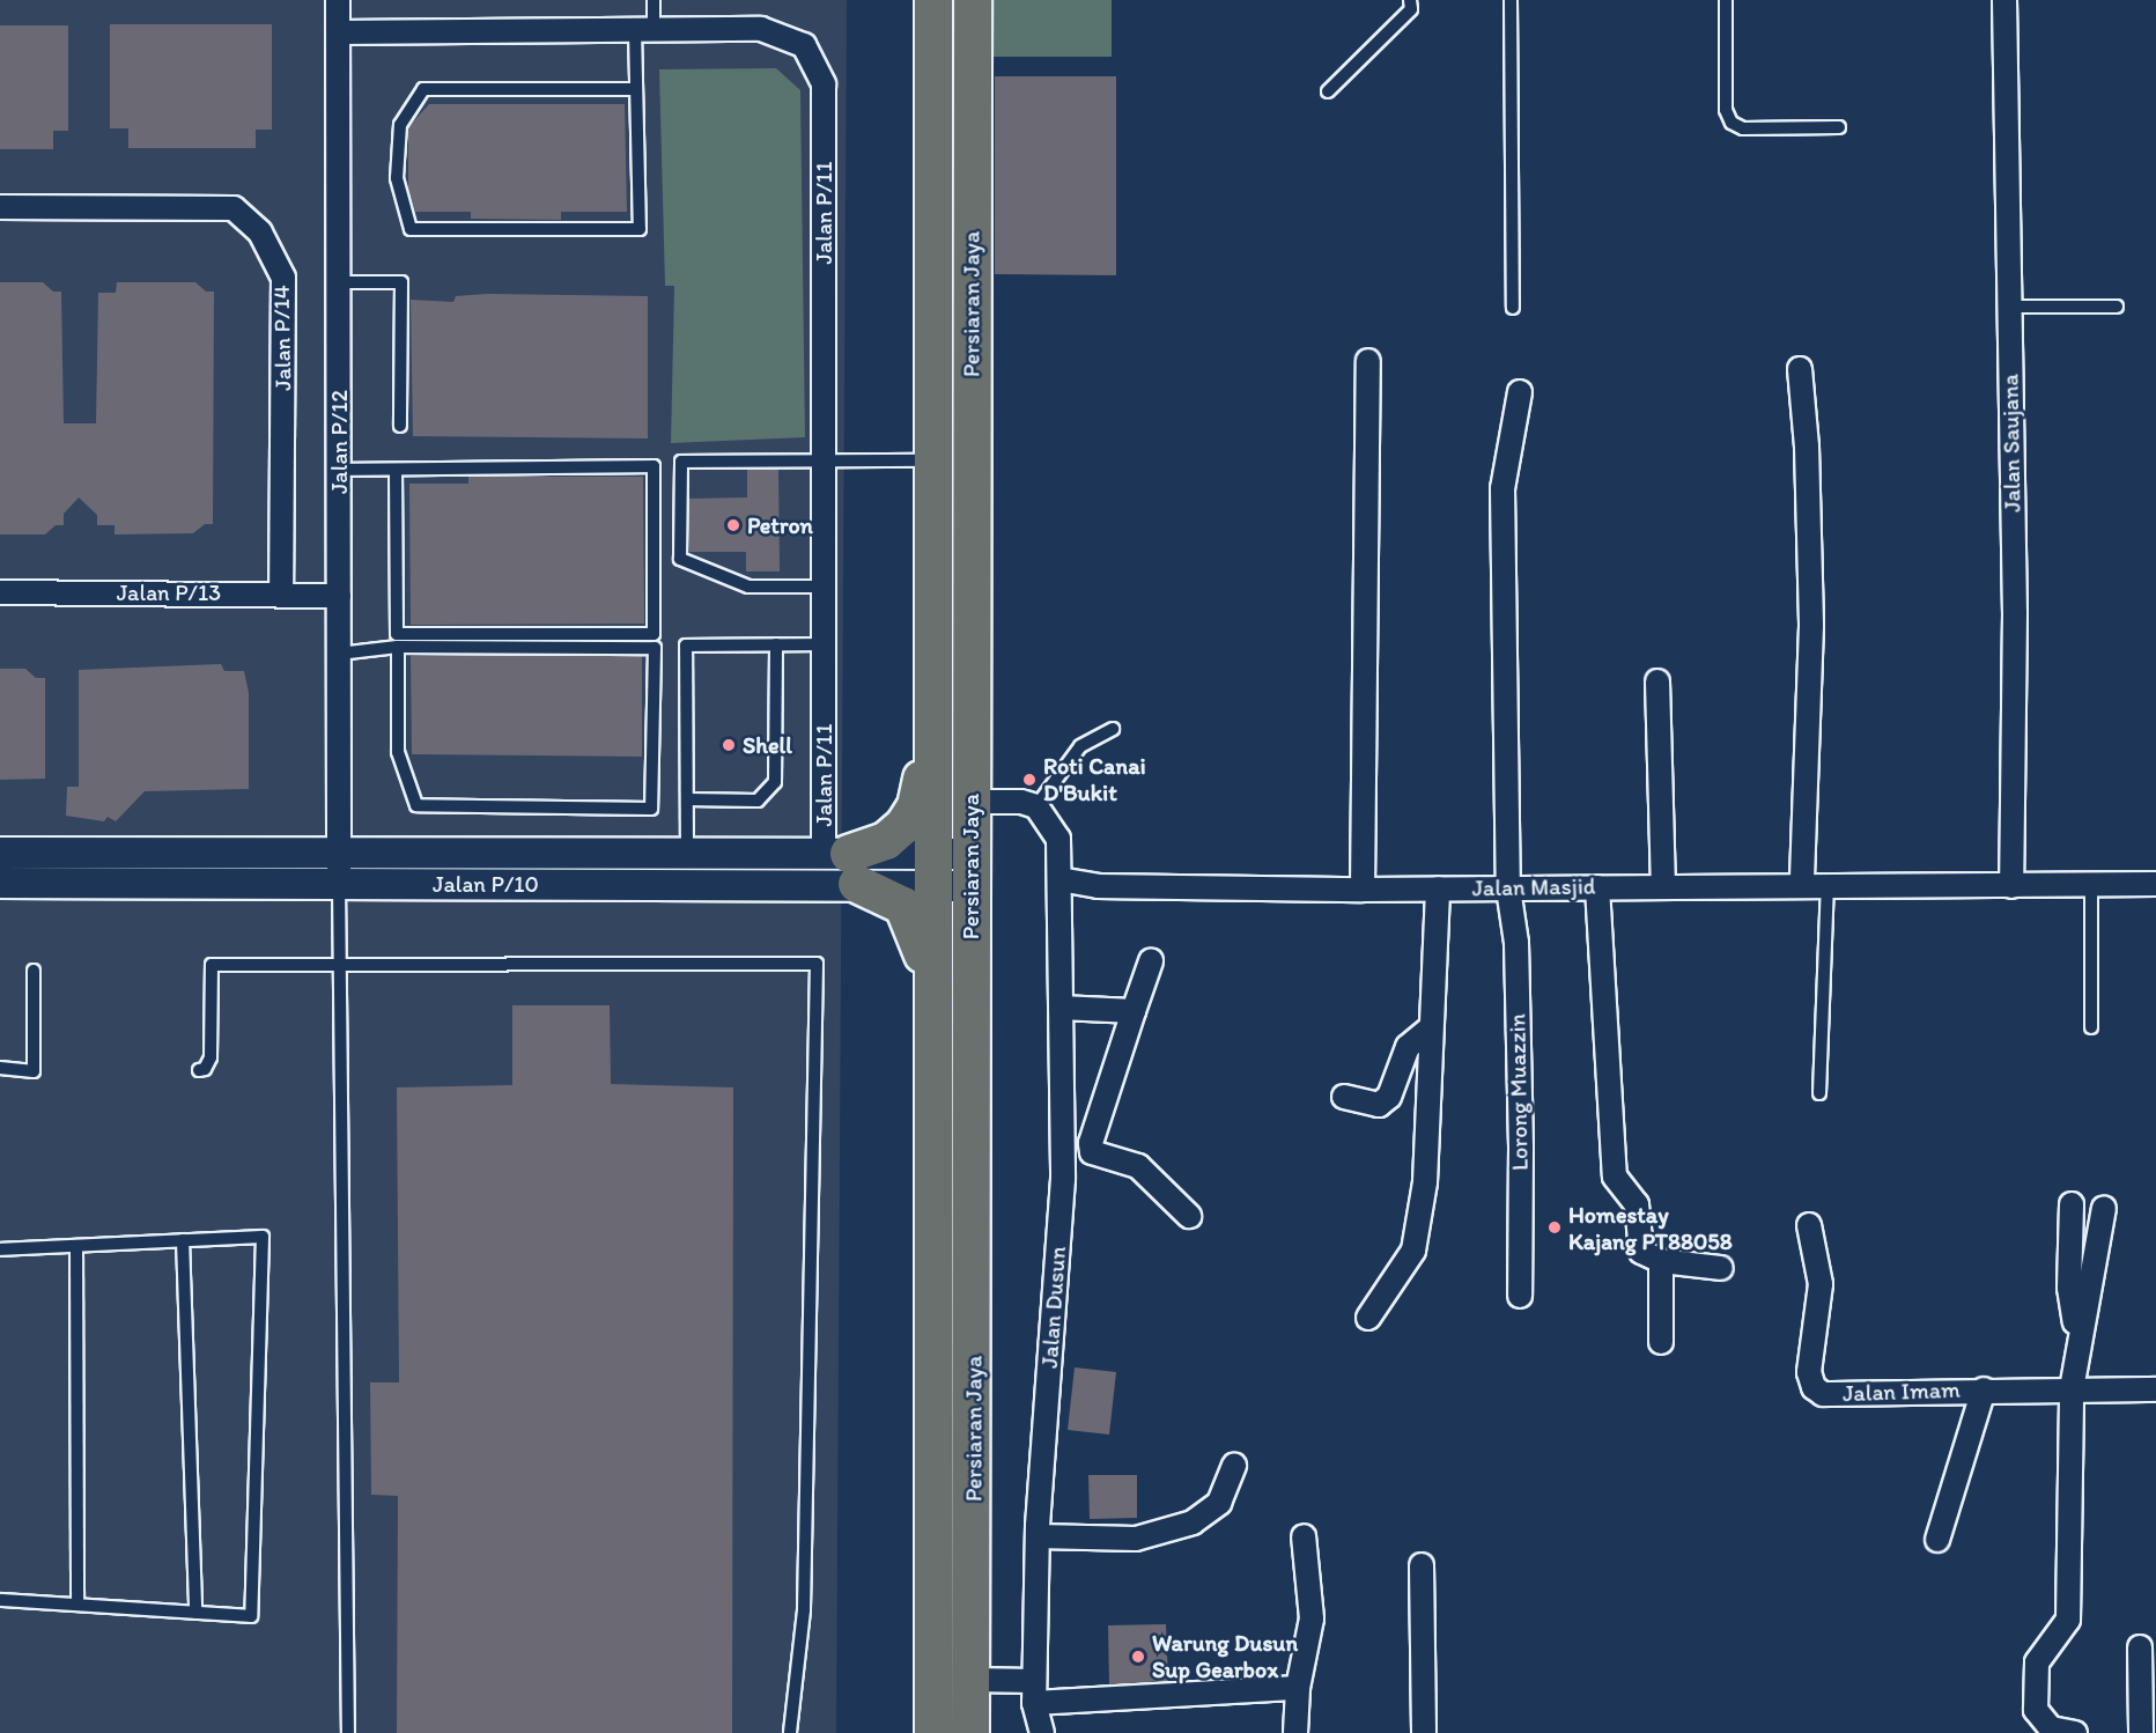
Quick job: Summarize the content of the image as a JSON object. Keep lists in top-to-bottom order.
{
  "streets": {
    "main road": ["Persiaran Jaya"],
    "street": [
      "Jalan P/11",
      "Jalan P/14",
      "Jalan P/12",
      "Jalan Saujana",
      "Jalan P/13",
      "Jalan P/10",
      "Jalan Masjid",
      "Lorong Muazzin",
      "Jalan Dusun",
      "Jalan Imam"
    ]
  },
  "crossings": [
    ["Jalan P/11", "Jalan P/12"],
    ["Jalan P/11", "Jalan P/10"],
    ["Persiaran Jaya", "Jalan P/10"],
    ["Jalan P/14", "Jalan P/13"],
    ["Jalan P/12", "Jalan P/13"],
    ["Jalan P/12", "Jalan P/10"],
    ["Jalan Saujana", "Jalan Masjid"],
    ["Jalan Masjid", "Lorong Muazzin"],
    ["Jalan Masjid", "Jalan Dusun"]
  ],
  "places": [
    "Petron",
    "Shell",
    "Roti Canai D'Bukit",
    "Homestay Kajang PT88058",
    "Warung Dusun Sup Gearbox"
  ]
}
